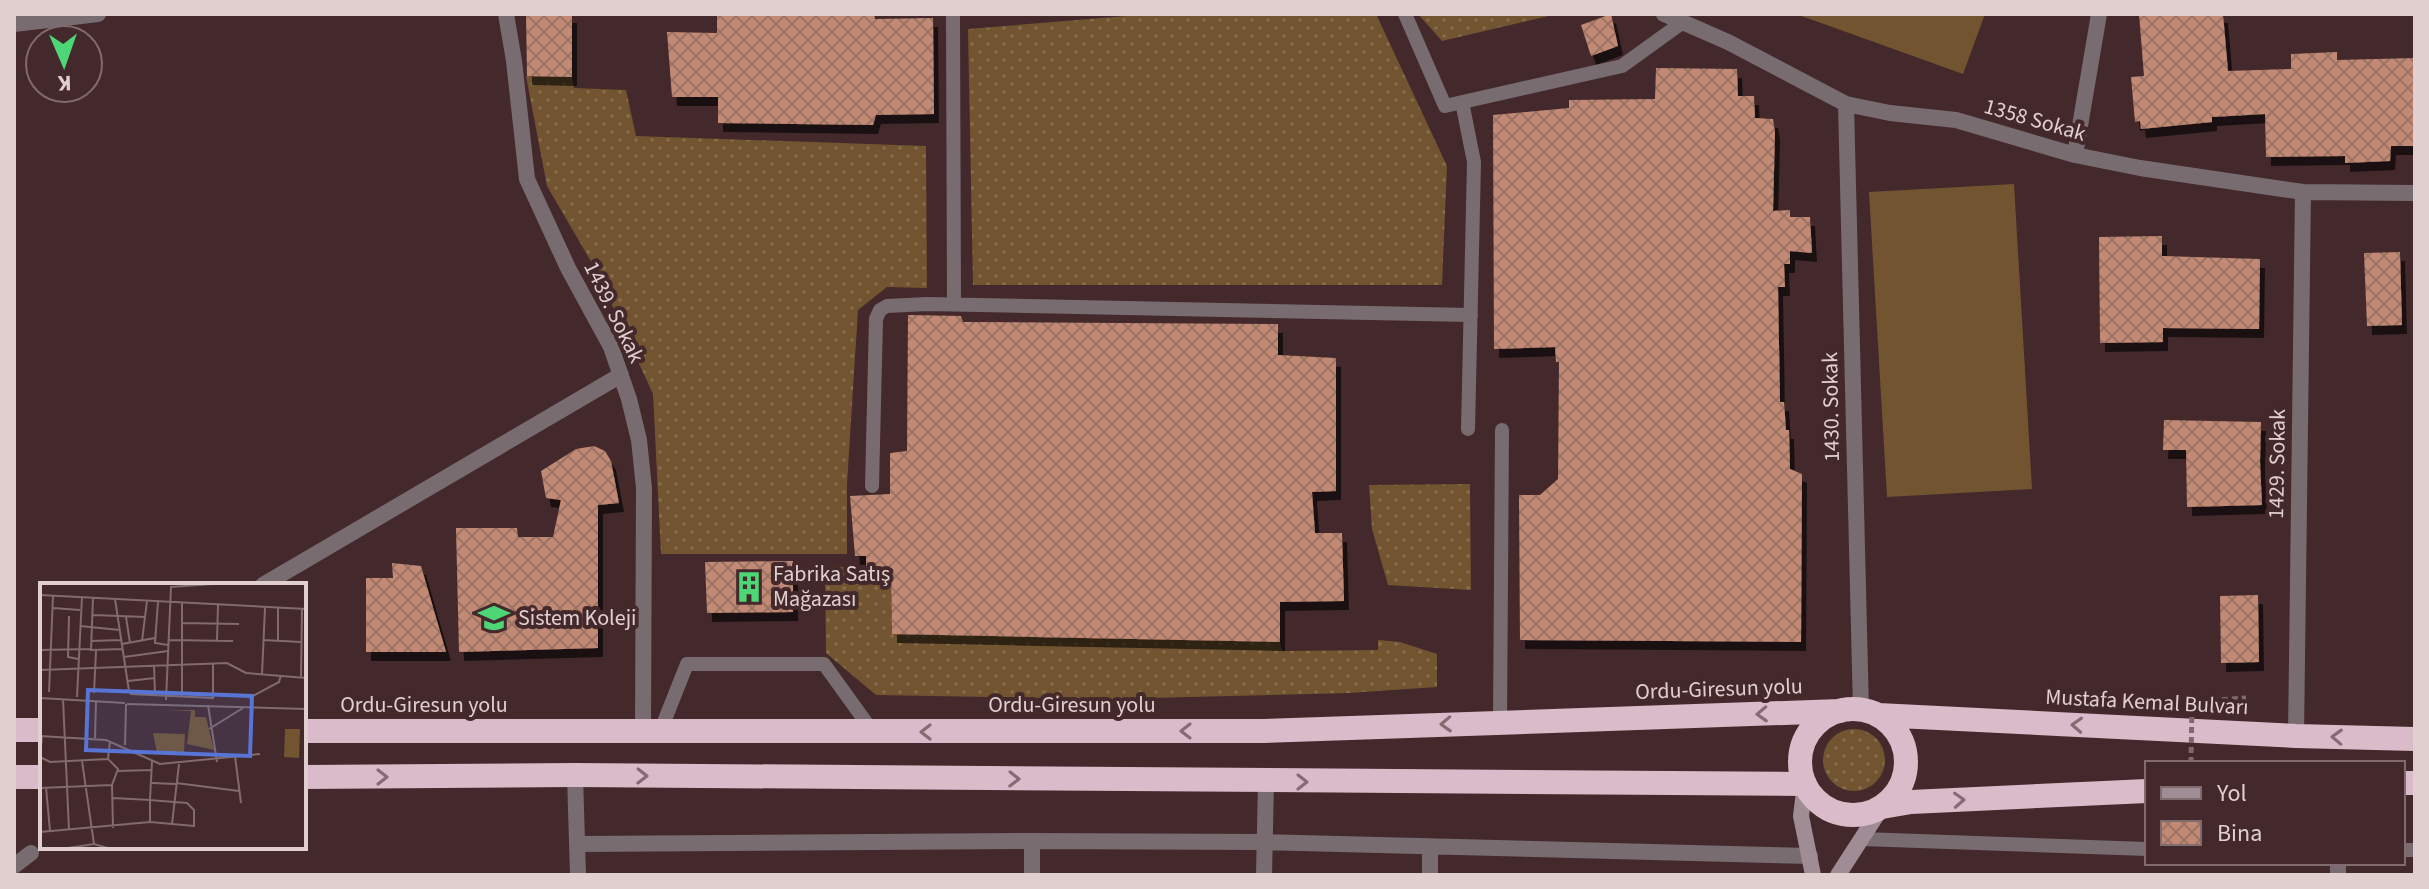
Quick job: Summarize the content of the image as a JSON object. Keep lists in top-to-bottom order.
{
  "streets": {
    "highway": ["Ordu-Giresun yolu", "Mustafa Kemal Bulvarı"],
    "street": [
      "1358 Sokak",
      "1439. Sokak",
      "1430. Sokak",
      "1429. Sokak"
    ]
  },
  "crossings": [
    ["1358 Sokak", "1430. Sokak"],
    ["1358 Sokak", "1429. Sokak"],
    ["1439. Sokak", "Ordu-Giresun yolu"],
    ["1430. Sokak", "Ordu-Giresun yolu"],
    ["1430. Sokak", "Mustafa Kemal Bulvarı"],
    ["1429. Sokak", "Mustafa Kemal Bulvarı"],
    ["Ordu-Giresun yolu", "Mustafa Kemal Bulvarı"]
  ],
  "places": {
    "building": ["Fabrika Satış Mağazası"],
    "school or university": ["Sistem Koleji"]
  },
  "legend": ["Yol", "Bina"],
  "north": "bottom"
}
